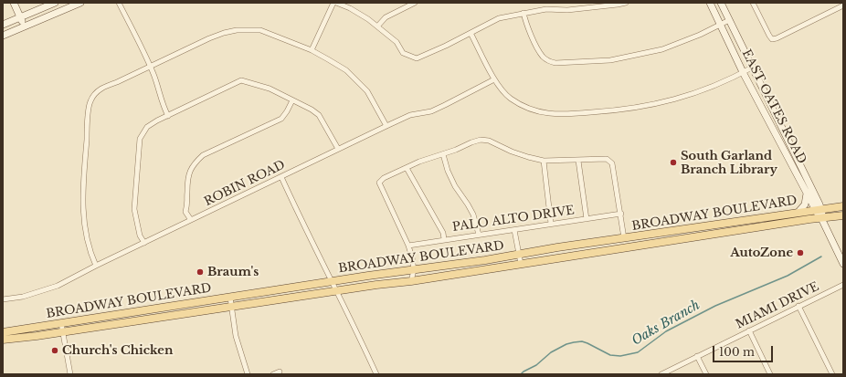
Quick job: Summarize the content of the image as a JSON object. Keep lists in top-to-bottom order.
{
  "streets": {
    "main road": ["EAST OATES ROAD", "BROADWAY BOULEVARD"],
    "street": ["ROBIN ROAD", "PALO ALTO DRIVE", "MIAMI DRIVE"]
  },
  "crossings": [
    ["EAST OATES ROAD", "BROADWAY BOULEVARD"]
  ],
  "water": ["Oaks Branch"],
  "places": [
    "South Garland Branch Library",
    "AutoZone",
    "Braum's",
    "Church's Chicken"
  ],
  "scale_bar": "100 m"
}
